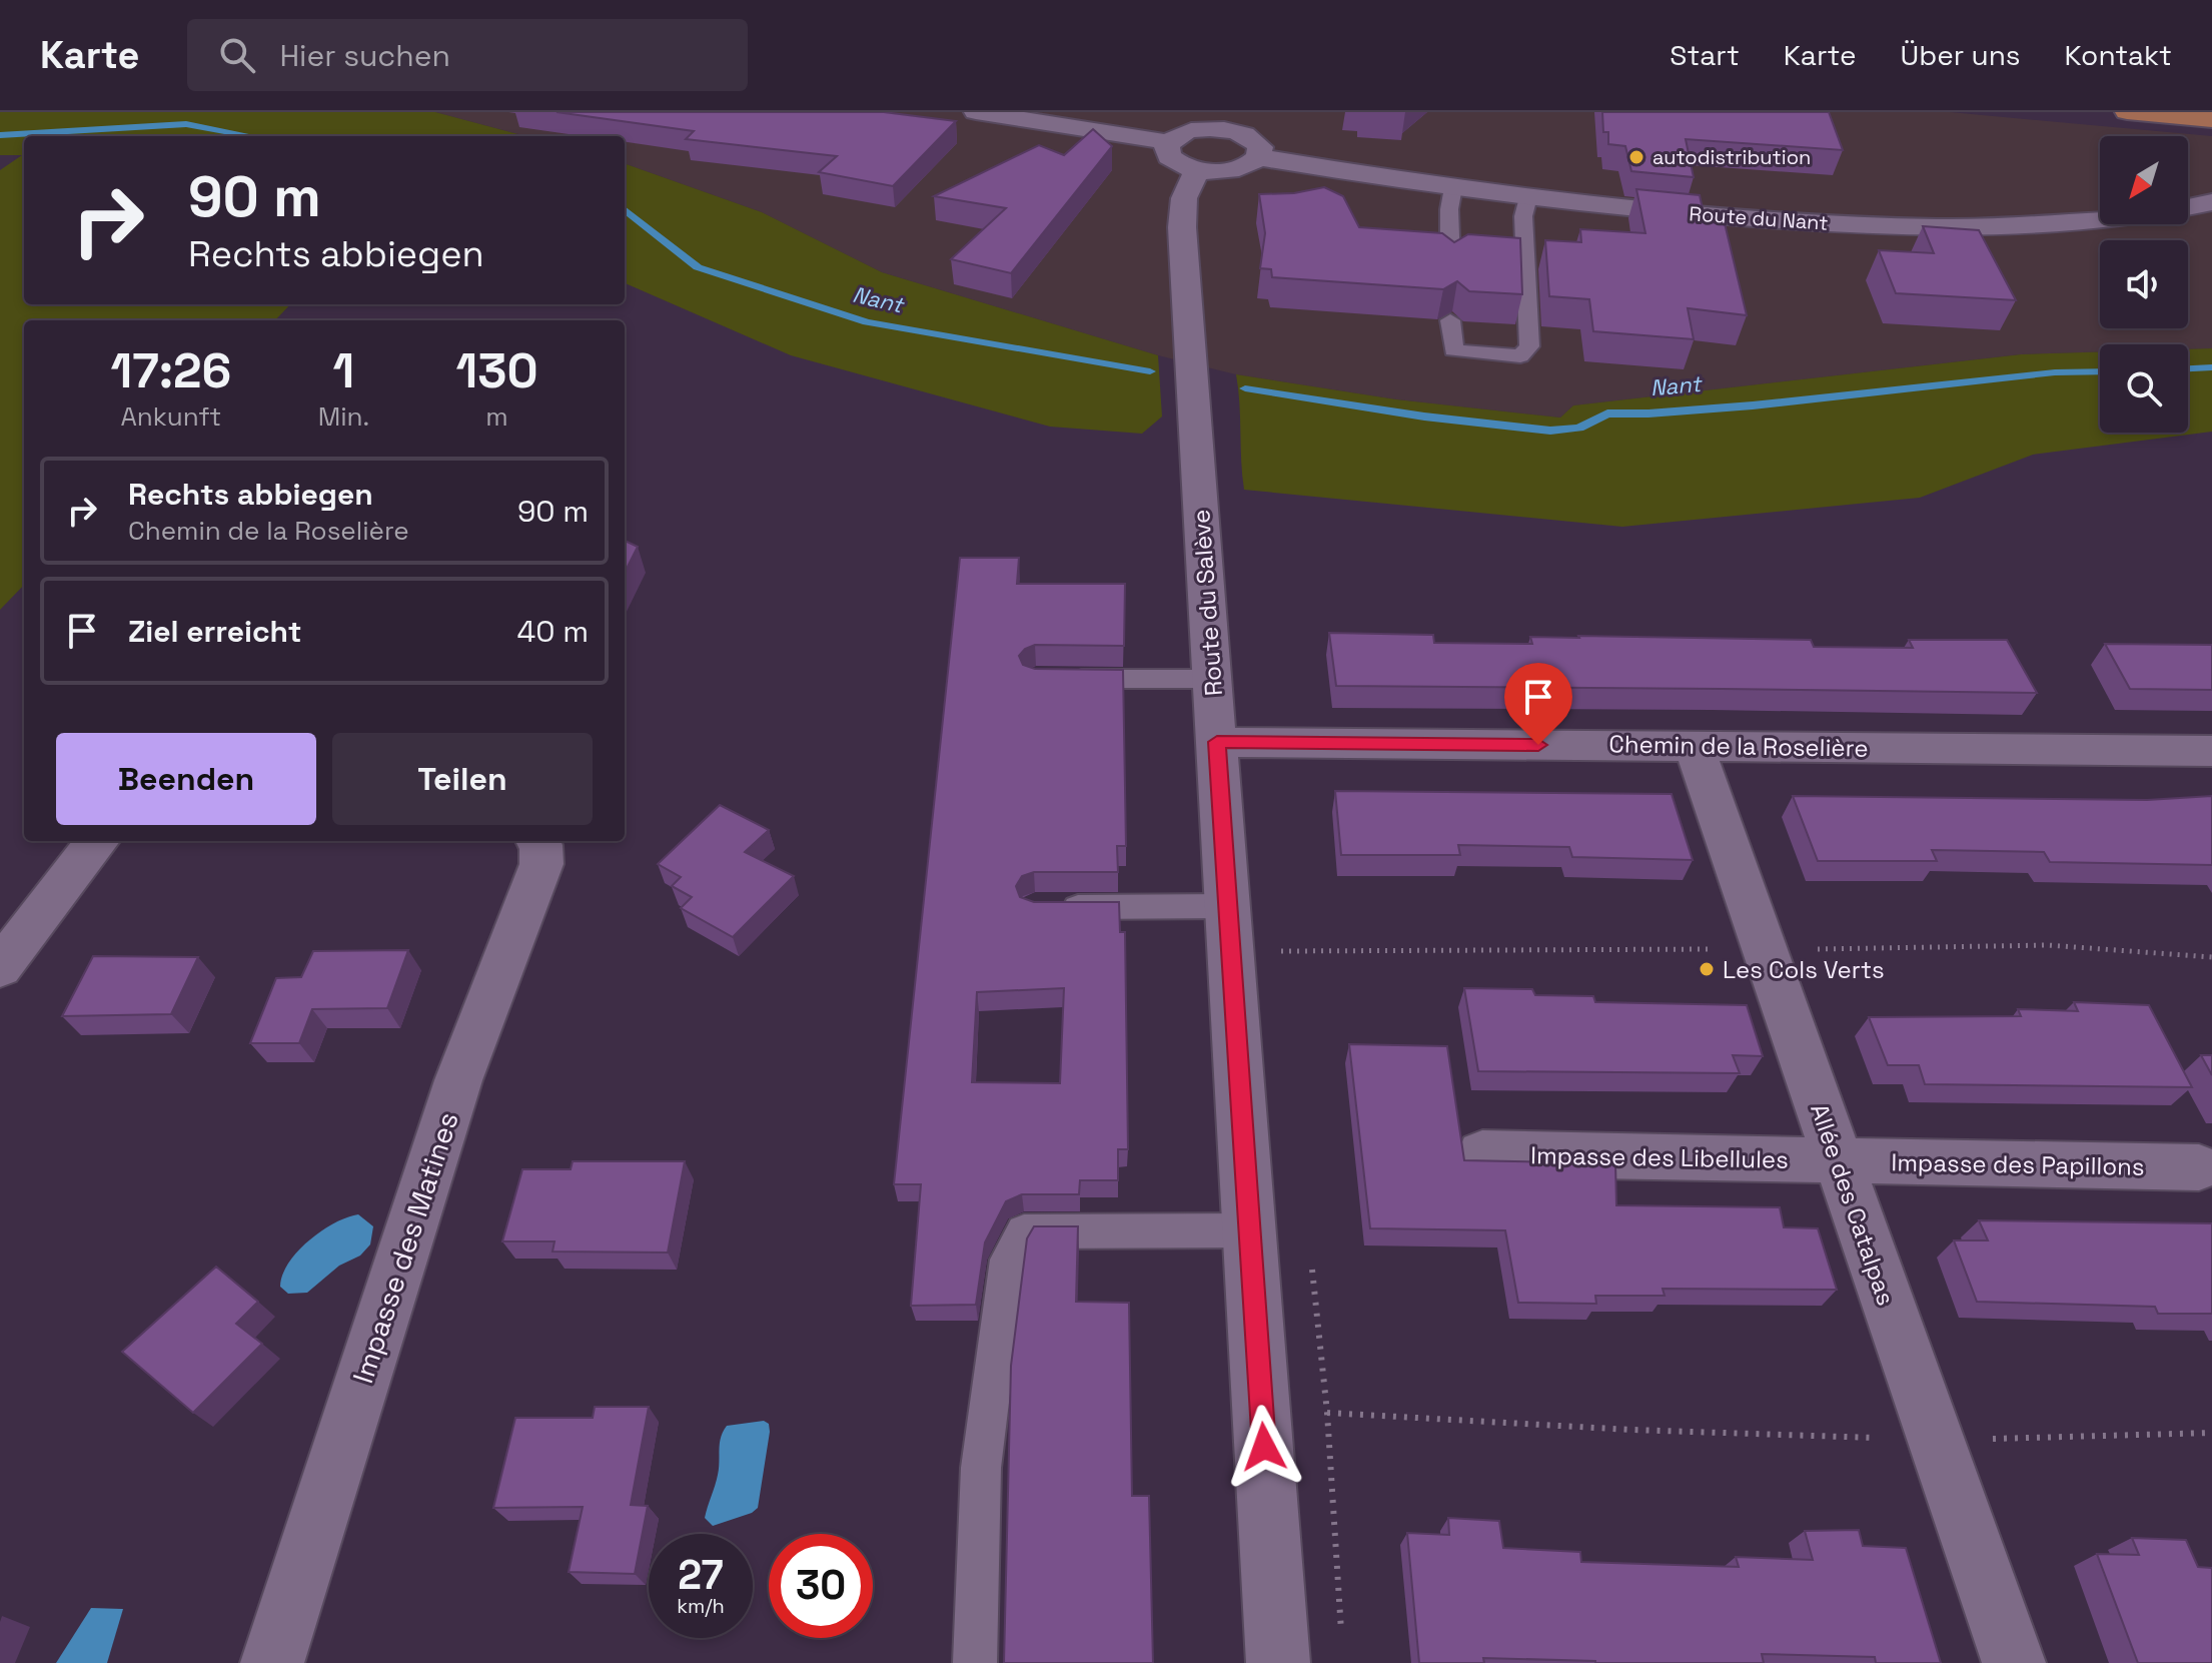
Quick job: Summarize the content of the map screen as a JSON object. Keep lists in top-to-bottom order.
{
  "streets": {
    "street": [
      "Route du Nant",
      "Route du Salève",
      "Chemin de la Roselière",
      "Impasse des Libellules",
      "Impasse des Papillons",
      "Allée des Catalpas",
      "Impasse des Matines"
    ]
  },
  "crossings": [
    ["Route du Salève", "Chemin de la Roselière"],
    ["Chemin de la Roselière", "Allée des Catalpas"],
    ["Impasse des Libellules", "Impasse des Papillons"],
    ["Impasse des Libellules", "Allée des Catalpas"],
    ["Impasse des Papillons", "Allée des Catalpas"]
  ],
  "water": ["Nant"],
  "places": ["autodistribution", "Les Cols Verts"],
  "north": "bottom left",
  "page": {
    "header": "Karte",
    "search": "Hier suchen",
    "nav": [
      "Start",
      "Karte",
      "Über uns",
      "Kontakt"
    ],
    "turn": ["90 m", "Rechts abbiegen"],
    "eta": [
      "17:26",
      "Ankunft",
      "1",
      "Min.",
      "130",
      "m"
    ],
    "list": [
      {
        "name": "Rechts abbiegen",
        "note": "Chemin de la Roselière",
        "value": "90 m"
      },
      {
        "name": "Ziel erreicht",
        "value": "40 m"
      }
    ],
    "buttons": ["Beenden", "Teilen"],
    "speed": "27 km/h",
    "limit": "30"
  }
}
